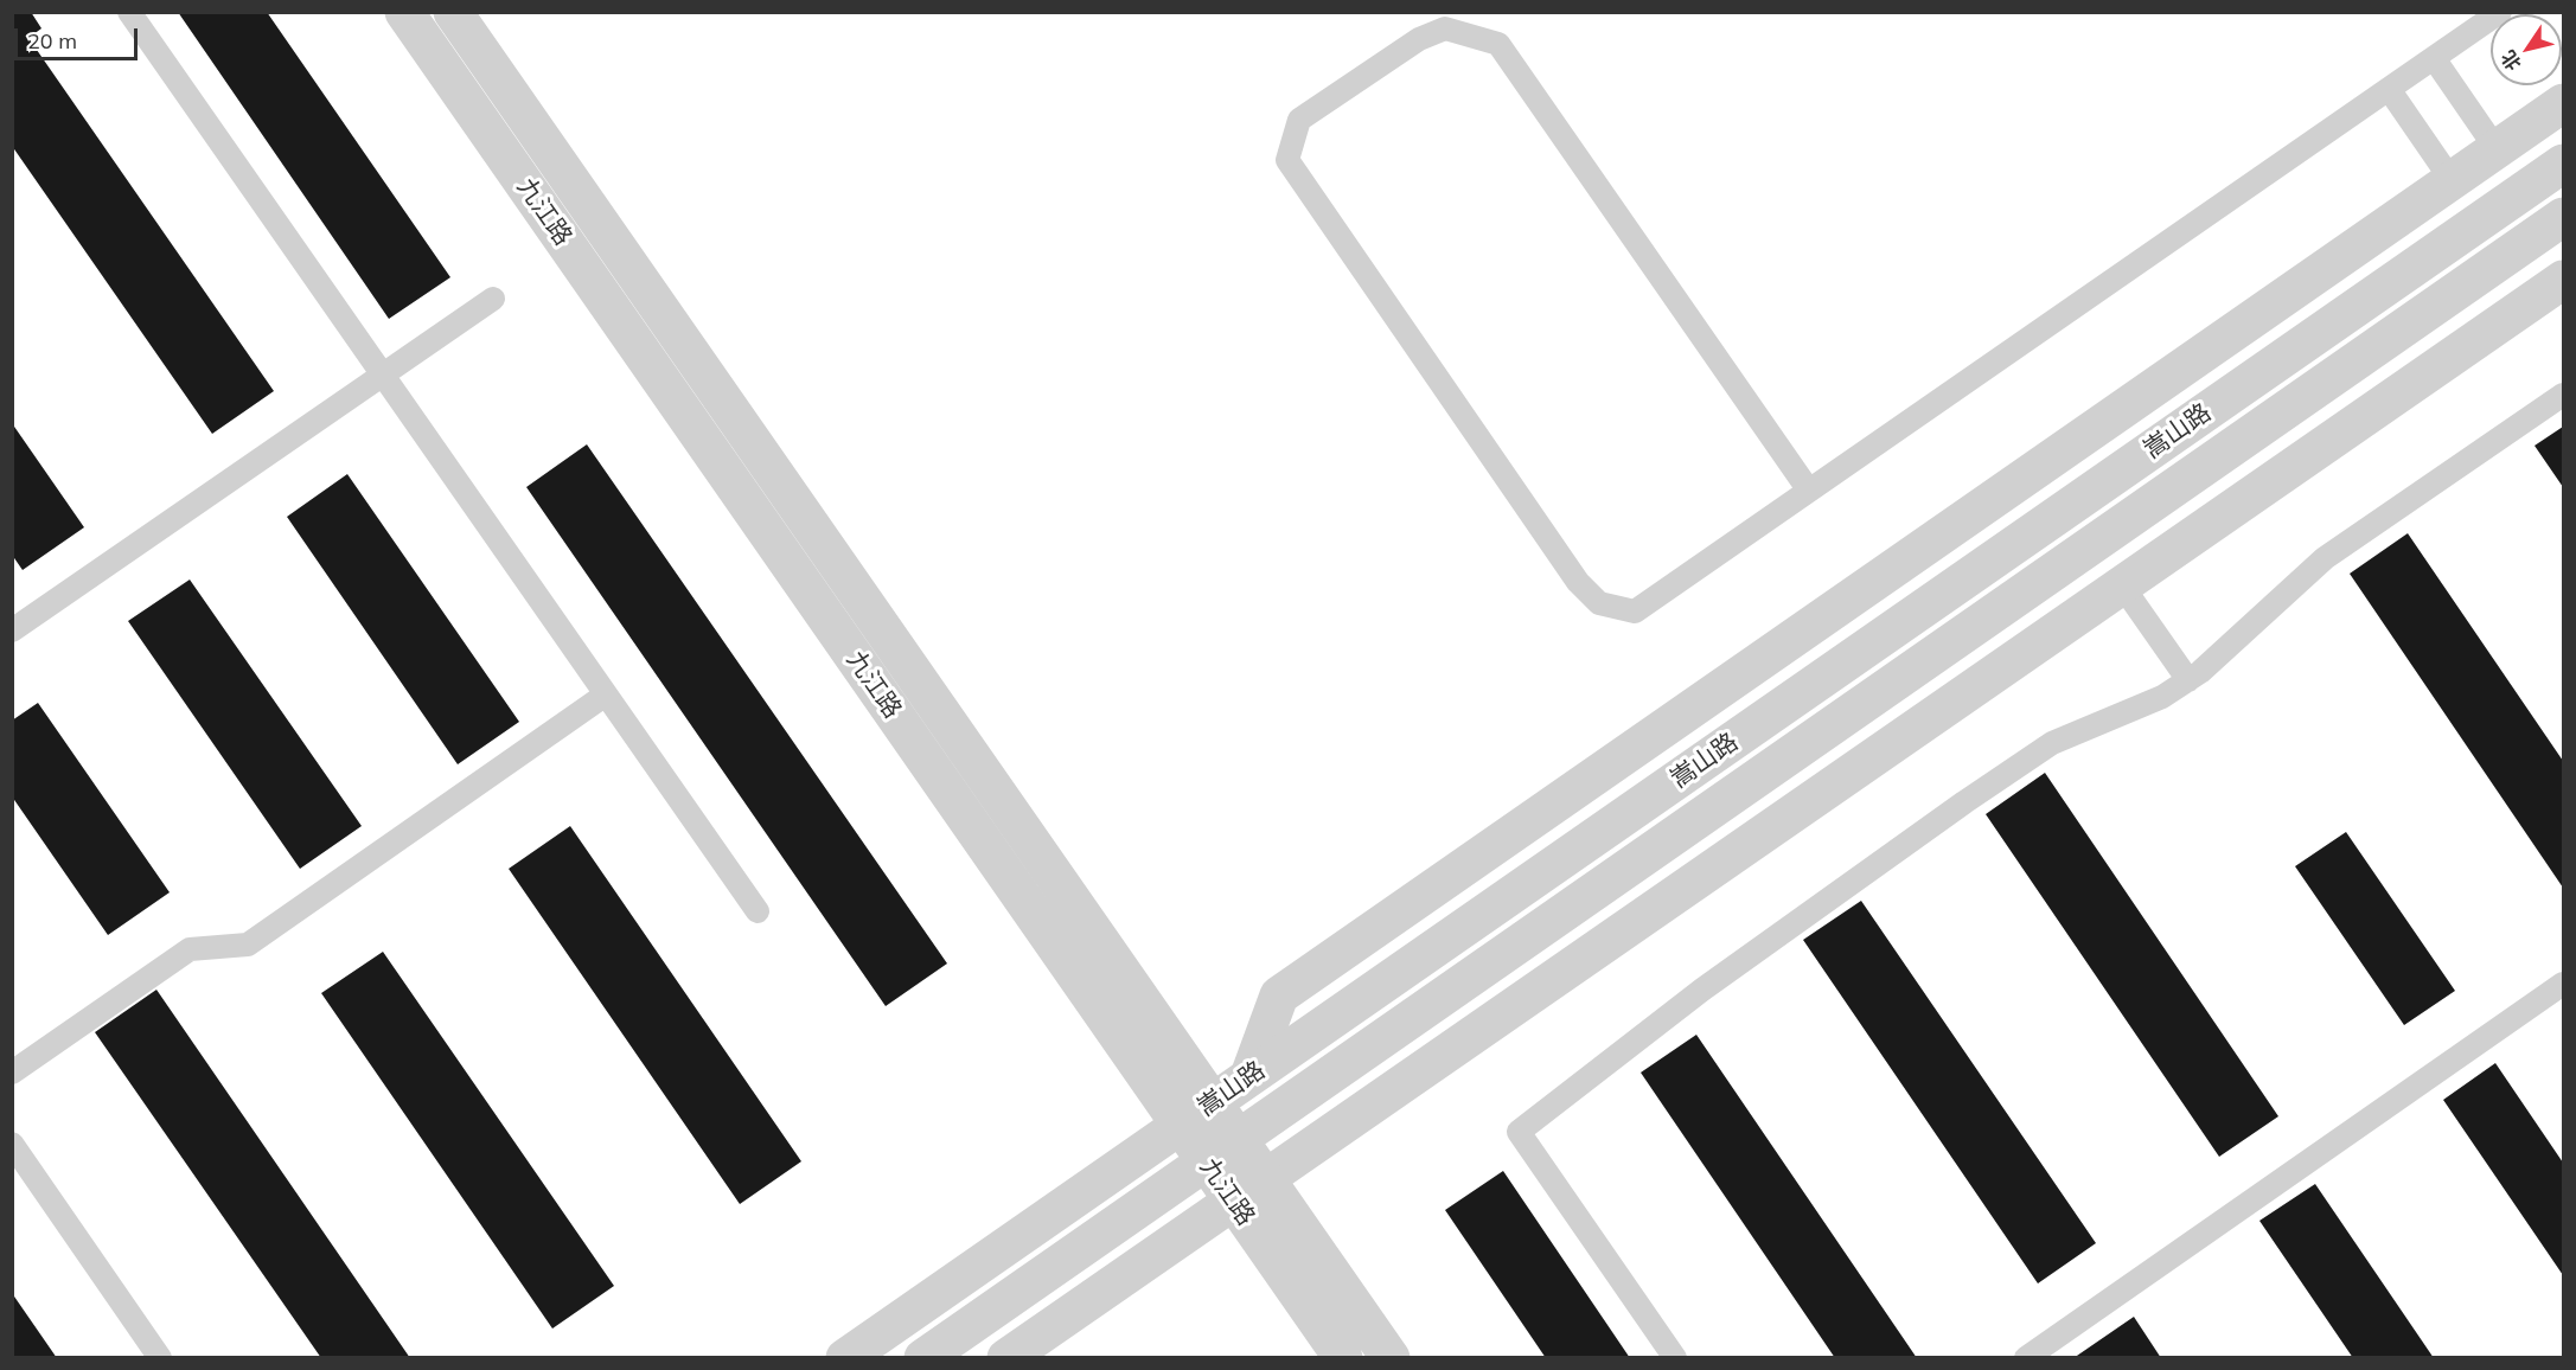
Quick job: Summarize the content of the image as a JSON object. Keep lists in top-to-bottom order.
{
  "streets": {
    "street": ["九江路", "嵩山路"]
  },
  "crossings": [
    ["九江路", "嵩山路"]
  ],
  "scale_bar": "20 m",
  "north": "bottom left"
}
